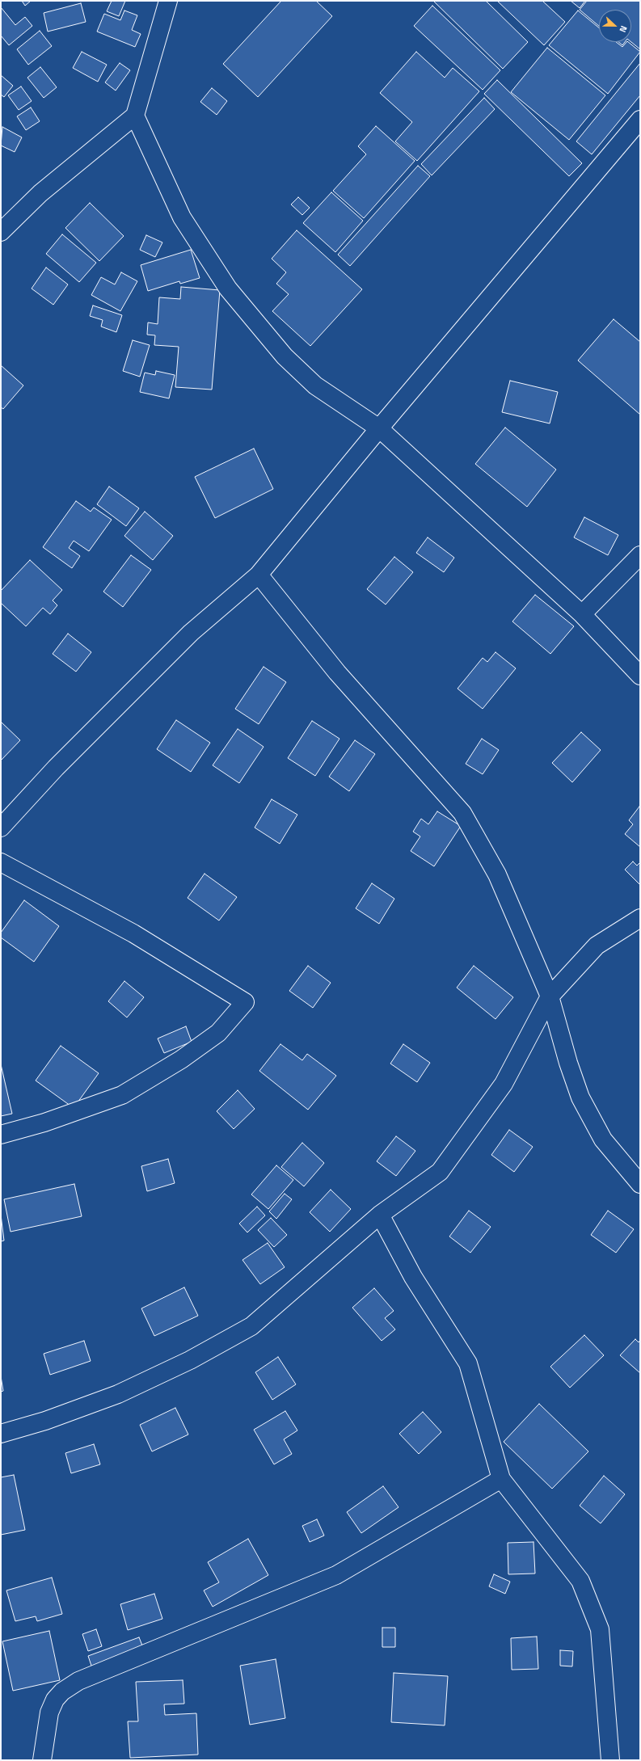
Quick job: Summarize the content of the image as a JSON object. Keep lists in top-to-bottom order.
{
  "north": "right"
}
